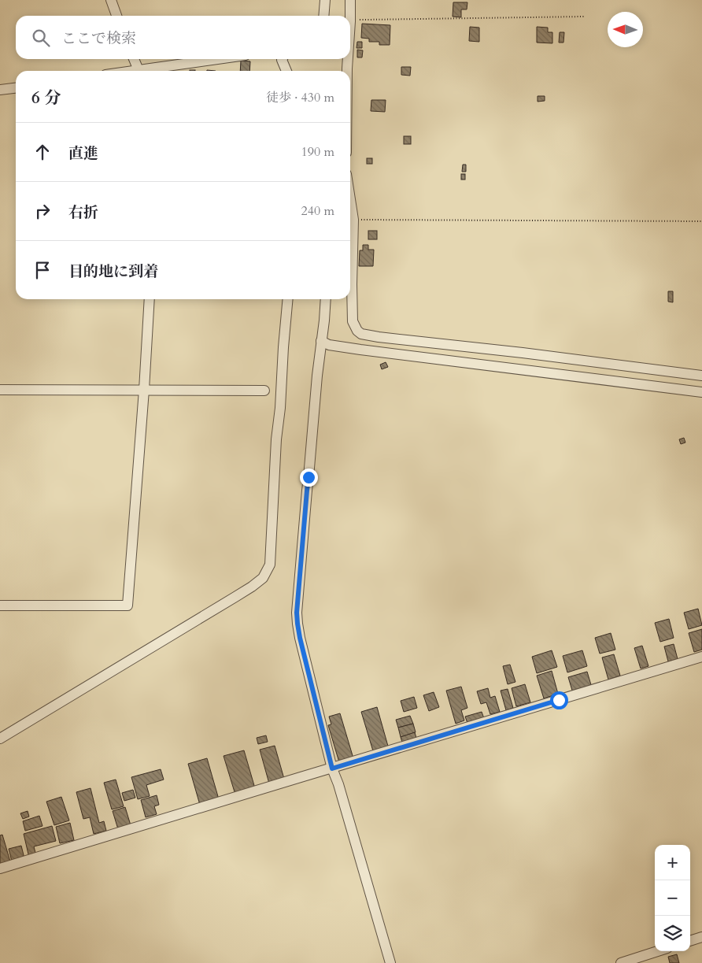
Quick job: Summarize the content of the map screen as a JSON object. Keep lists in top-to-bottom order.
{
  "north": "left",
  "page": {
    "search": "ここで検索",
    "heading": ["6 分", "徒歩 · 430 m"],
    "list": [
      ["直進", "190 m"],
      ["右折", "240 m"],
      "目的地に到着"
    ],
    "map_buttons": ["+", "−"]
  }
}
